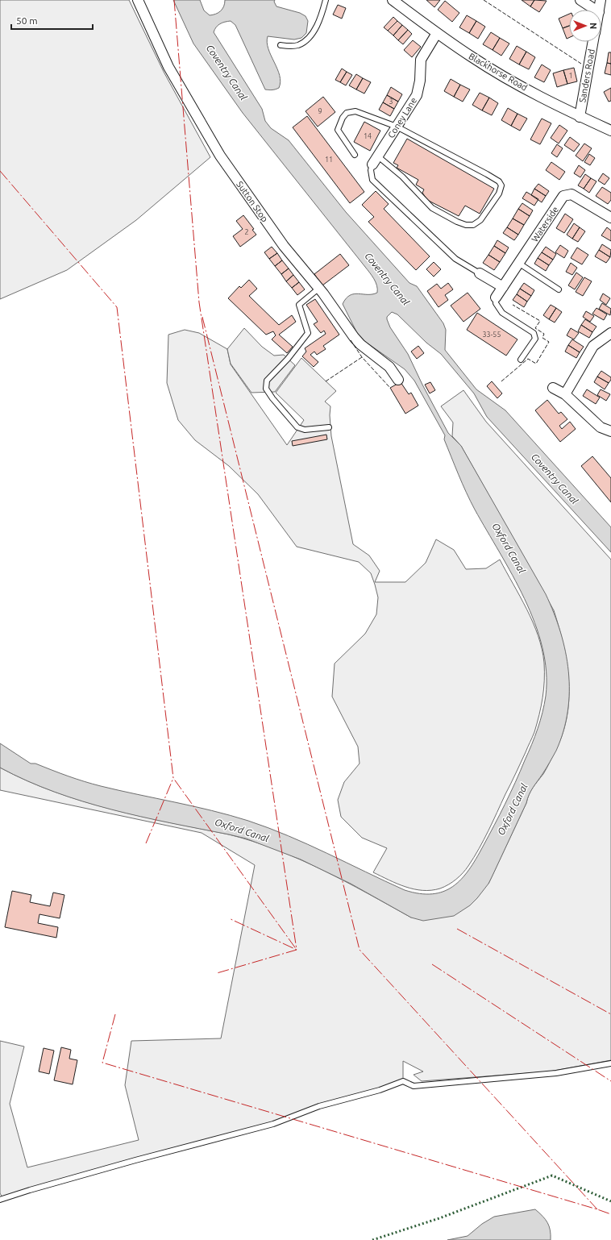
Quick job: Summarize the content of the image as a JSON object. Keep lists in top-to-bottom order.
{
  "streets": {
    "street": [
      "Blackhorse Road",
      "Sanders Road",
      "Coney Lane",
      "Sutton Stop",
      "Waterside"
    ]
  },
  "crossings": [
    ["Blackhorse Road", "Sanders Road"],
    ["Blackhorse Road", "Coney Lane"]
  ],
  "water": ["Coventry Canal", "Oxford Canal"],
  "house_numbers": [
    "1",
    "3",
    "9",
    "14",
    "11",
    "2",
    "33-55"
  ],
  "scale_bar": "50 m",
  "north": "right"
}
